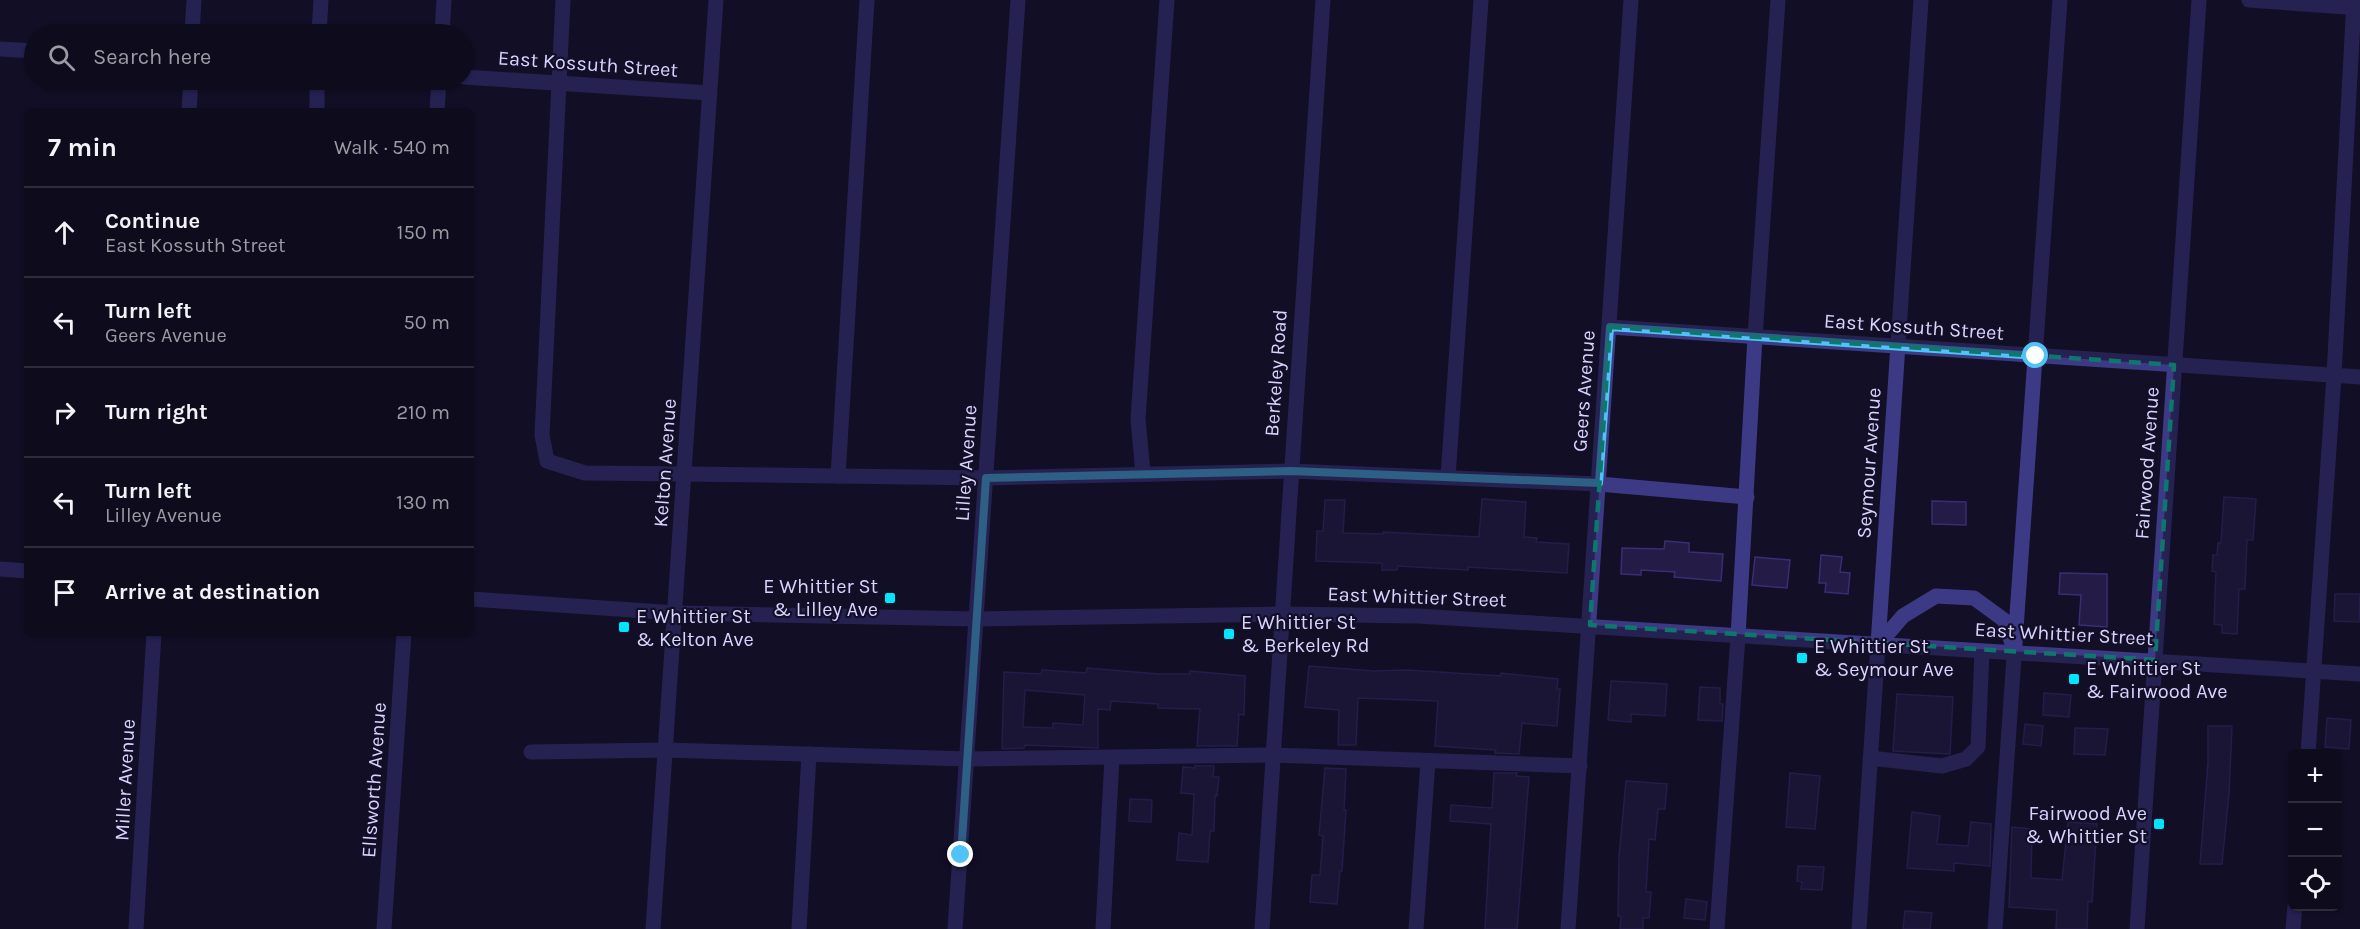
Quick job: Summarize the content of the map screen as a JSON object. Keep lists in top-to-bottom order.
{
  "streets": {
    "street": [
      "East Kossuth Street",
      "Berkeley Road",
      "Geers Avenue",
      "Kelton Avenue",
      "Lilley Avenue",
      "Seymour Avenue",
      "Fairwood Avenue",
      "East Whittier Street",
      "Miller Avenue",
      "Ellsworth Avenue"
    ]
  },
  "crossings": [
    ["East Kossuth Street", "Geers Avenue"],
    ["East Kossuth Street", "Kelton Avenue"],
    ["East Kossuth Street", "Seymour Avenue"],
    ["East Kossuth Street", "Fairwood Avenue"],
    ["Berkeley Road", "East Whittier Street"],
    ["Geers Avenue", "East Whittier Street"],
    ["Kelton Avenue", "East Whittier Street"],
    ["Lilley Avenue", "East Whittier Street"],
    ["Seymour Avenue", "East Whittier Street"],
    ["Fairwood Avenue", "East Whittier Street"]
  ],
  "places": {
    "transit": [
      "E Whittier St & Lilley Ave",
      "E Whittier St & Kelton Ave",
      "E Whittier St & Berkeley Rd",
      "E Whittier St & Seymour Ave",
      "E Whittier St & Fairwood Ave",
      "Fairwood Ave & Whittier St"
    ]
  },
  "page": {
    "search": "Search here",
    "heading": ["7 min", "Walk · 540 m"],
    "list": [
      ["Continue", "East Kossuth Street", "150 m"],
      ["Turn left", "Geers Avenue", "50 m"],
      ["Turn right", "210 m"],
      ["Turn left", "Lilley Avenue", "130 m"],
      "Arrive at destination"
    ],
    "map_buttons": ["+", "−"]
  }
}
